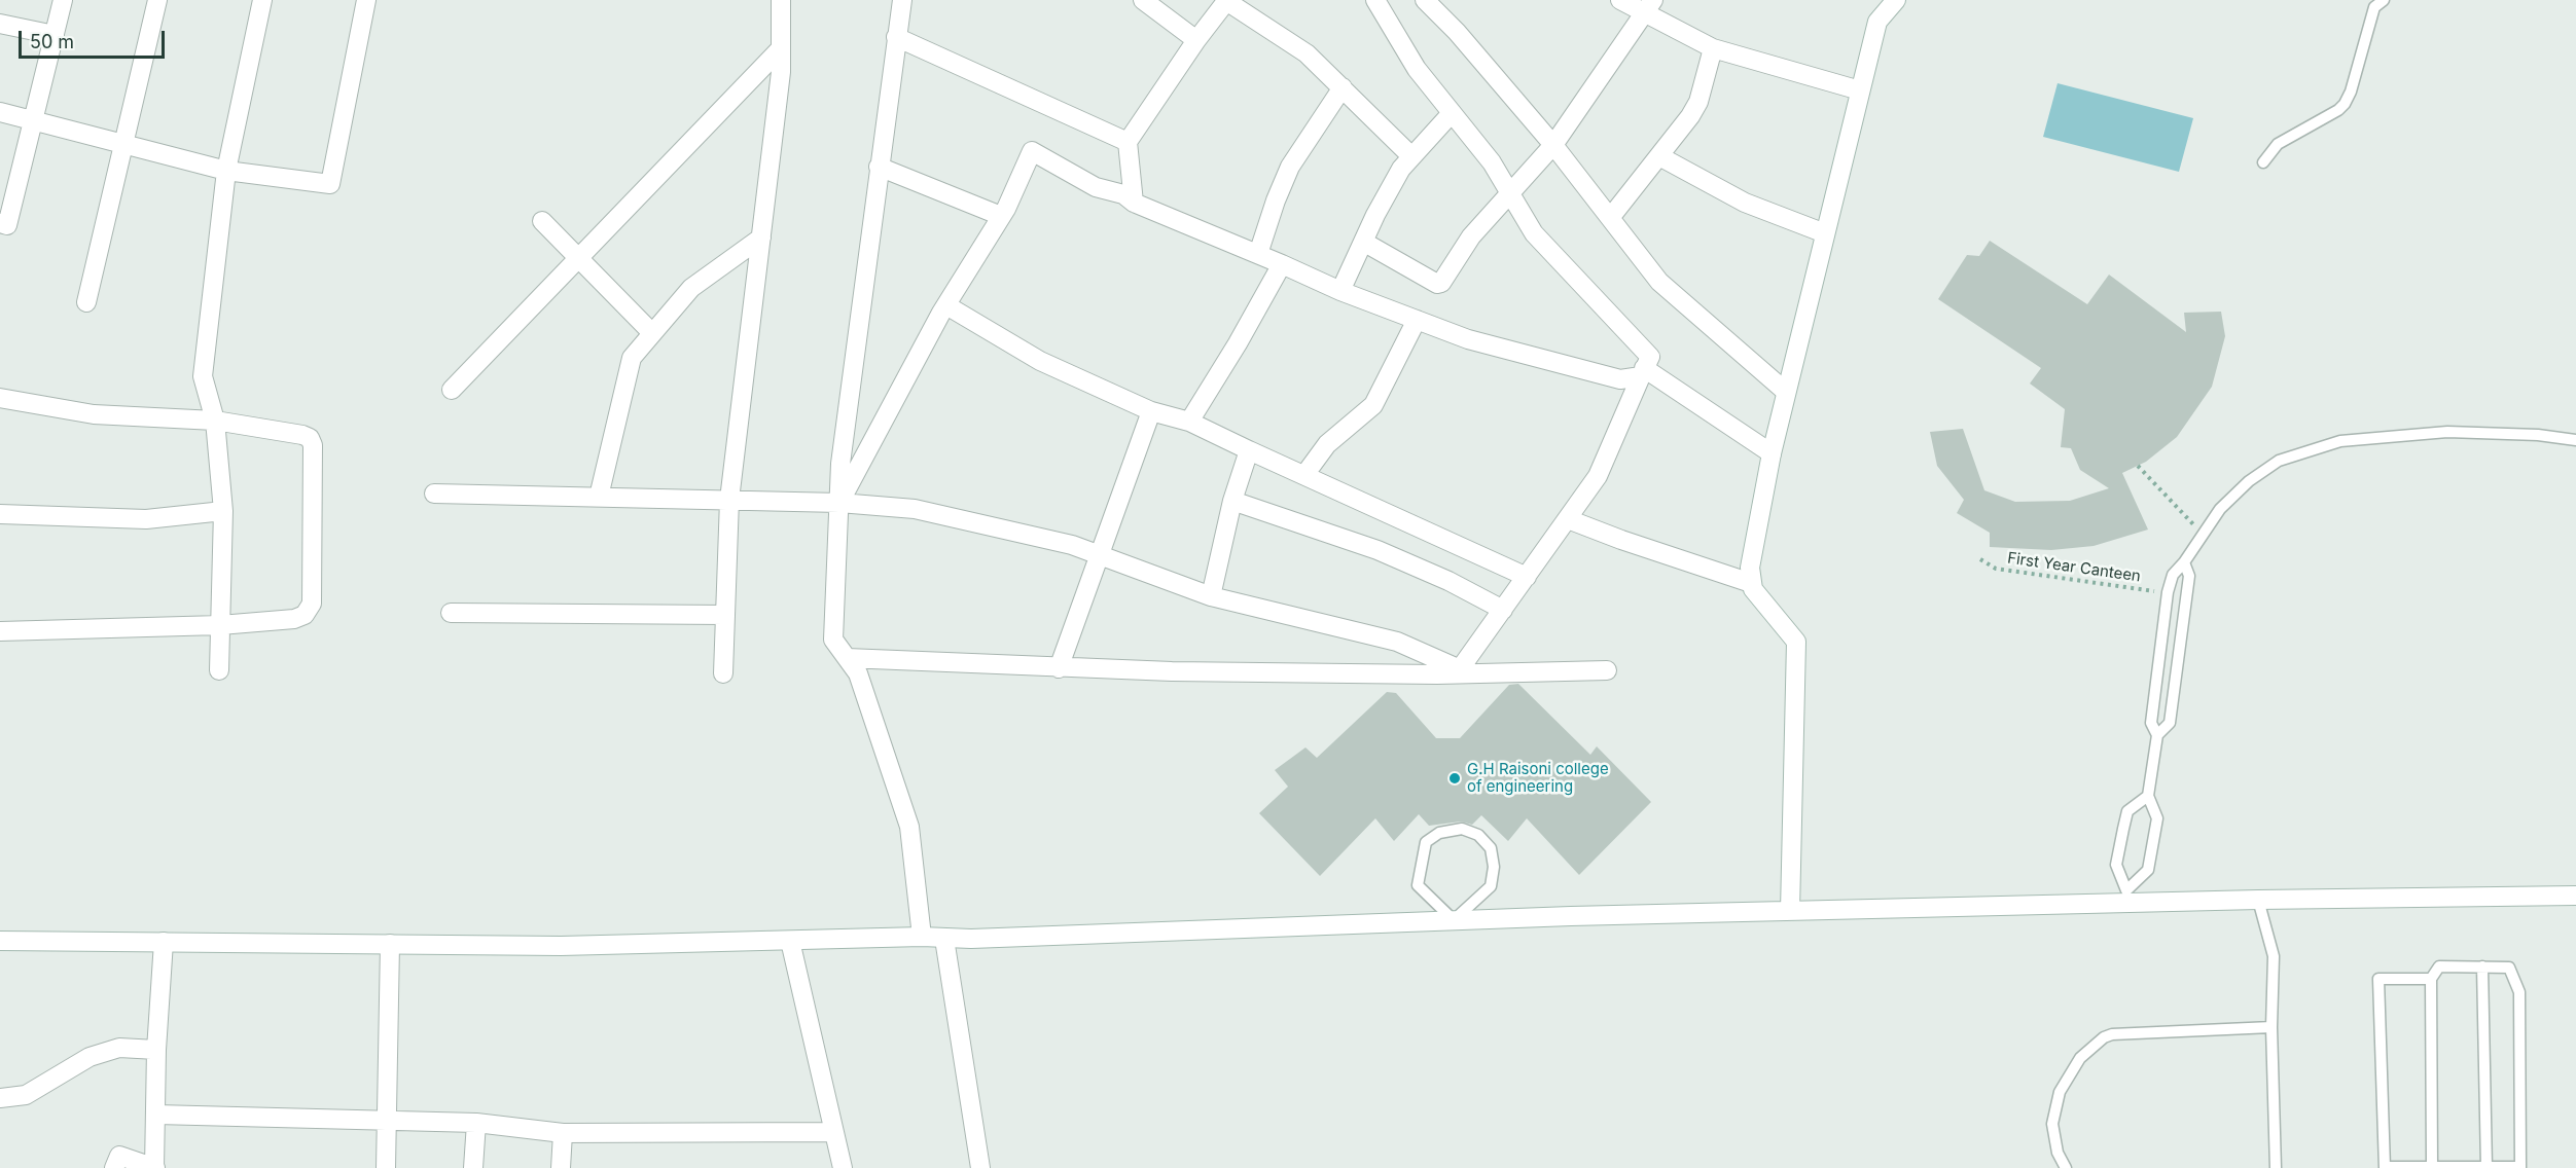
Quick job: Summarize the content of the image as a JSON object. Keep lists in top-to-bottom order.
{
  "streets": {
    "path": ["First Year Canteen"]
  },
  "places": ["G.H Raisoni college of engineering"],
  "scale_bar": "50 m"
}
